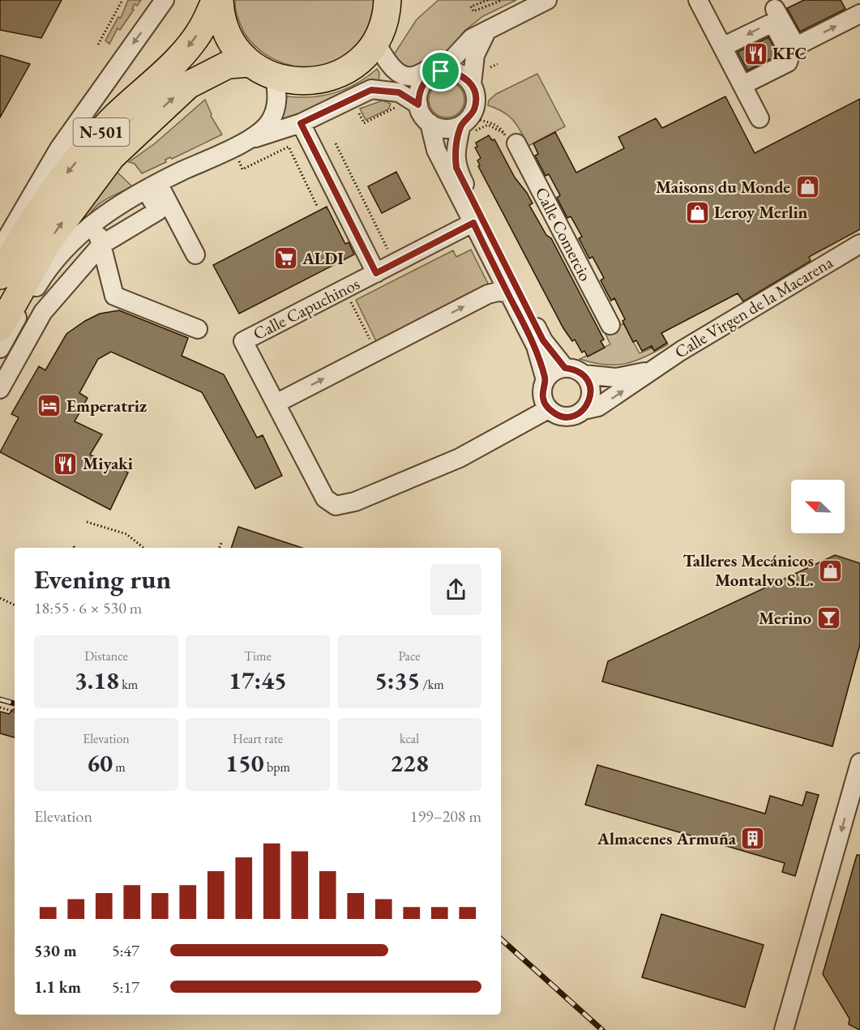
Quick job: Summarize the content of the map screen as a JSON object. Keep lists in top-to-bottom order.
{
  "streets": {
    "highway": ["N-501"],
    "street": ["Calle Comercio", "Calle Virgen de la Macarena", "Calle Capuchinos"]
  },
  "places": {
    "restaurant": ["KFC", "Miyaki"],
    "shop": ["Maisons du Monde", "Leroy Merlin", "Talleres Mecánicos Montalvo S.L."],
    "supermarket": ["ALDI"],
    "hotel": ["Emperatriz"],
    "bar": ["Merino"],
    "building": ["Almacenes Armuña"]
  },
  "north": "top left",
  "page": {
    "heading": ["Evening run", "18:55 · 6 × 530 m"],
    "stats": [
      ["Distance", "3.18 km"],
      ["Time", "17:45"],
      ["Pace", "5:35 /km"],
      ["Elevation", "60 m"],
      ["Heart rate", "150 bpm"],
      ["kcal", "228"]
    ],
    "chart": ["Elevation", "199–208 m"],
    "list": [
      {
        "name": "530 m",
        "note": "5:47"
      },
      {
        "name": "1.1 km",
        "note": "5:17"
      }
    ]
  }
}
